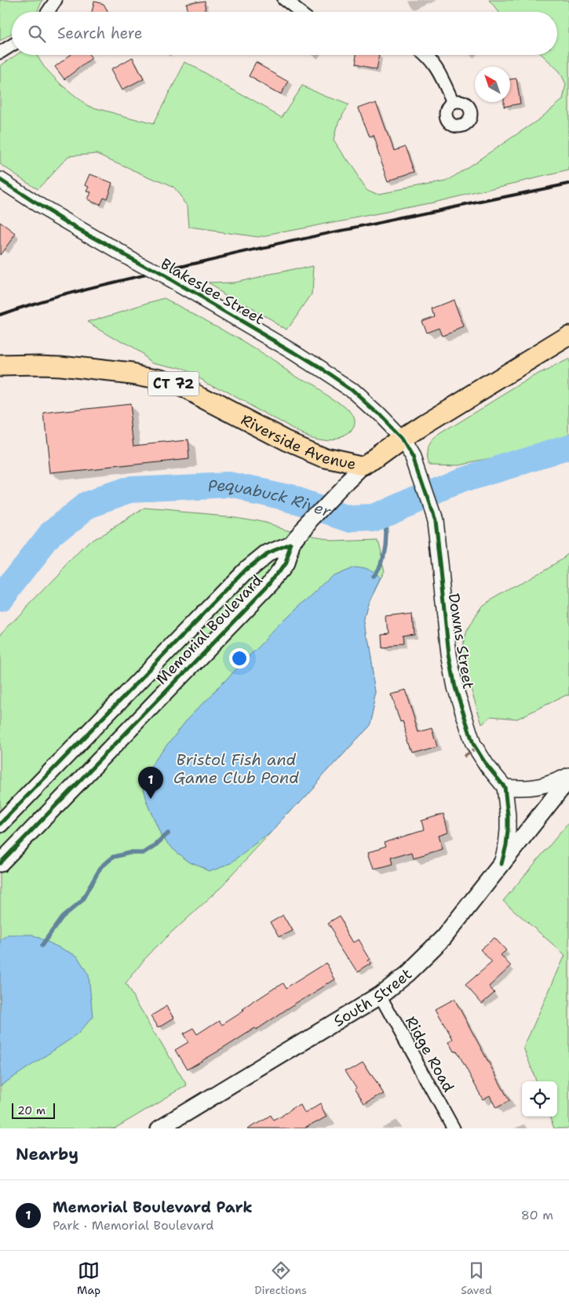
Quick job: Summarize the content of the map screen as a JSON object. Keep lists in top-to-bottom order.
{
  "streets": {
    "highway": ["CT 72", "Riverside Avenue"],
    "main road": ["Memorial Boulevard", "South Street"],
    "street": ["Blakeslee Street", "Downs Street", "Ridge Road"]
  },
  "crossings": [
    ["Blakeslee Street", "Riverside Avenue"],
    ["Blakeslee Street", "Downs Street"],
    ["Riverside Avenue", "Memorial Boulevard"],
    ["Riverside Avenue", "Downs Street"],
    ["South Street", "Ridge Road"]
  ],
  "water": ["Pequabuck River", "Bristol Fish and Game Club Pond"],
  "scale_bar": "20 m",
  "north": "top left",
  "page": {
    "search": "Search here",
    "pins": "1",
    "scale": "20 m",
    "heading": "Nearby",
    "list": [
      {
        "mark": "1",
        "name": "Memorial Boulevard Park",
        "note": "Park · Memorial Boulevard",
        "value": "80 m"
      }
    ],
    "nav": ["Map", "Directions", "Saved"]
  }
}
